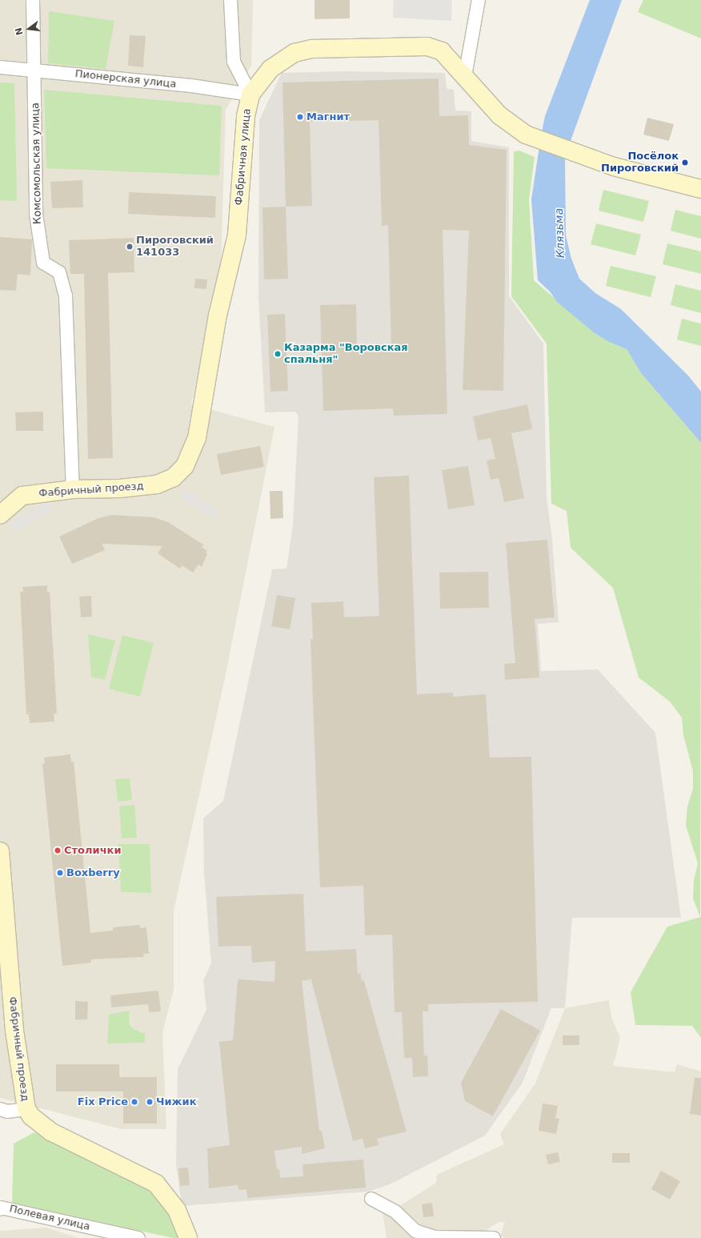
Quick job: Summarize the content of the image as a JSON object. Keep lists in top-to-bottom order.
{
  "streets": {
    "street": [
      "Пионерская улица",
      "Фабричная улица",
      "Комсомольская улица",
      "Фабричный проезд",
      "Полевая улица"
    ]
  },
  "crossings": [
    ["Пионерская улица", "Фабричная улица"],
    ["Пионерская улица", "Комсомольская улица"],
    ["Фабричная улица", "Фабричный проезд"],
    ["Комсомольская улица", "Фабричный проезд"]
  ],
  "water": ["Клязьма"],
  "places": [
    "Магнит",
    "Посёлок Пироговский",
    "Пироговский 141033",
    "Казарма \"Воровская спальня\"",
    "Столички",
    "Boxberry",
    "Fix Price",
    "Чижик"
  ],
  "north": "left"
}
